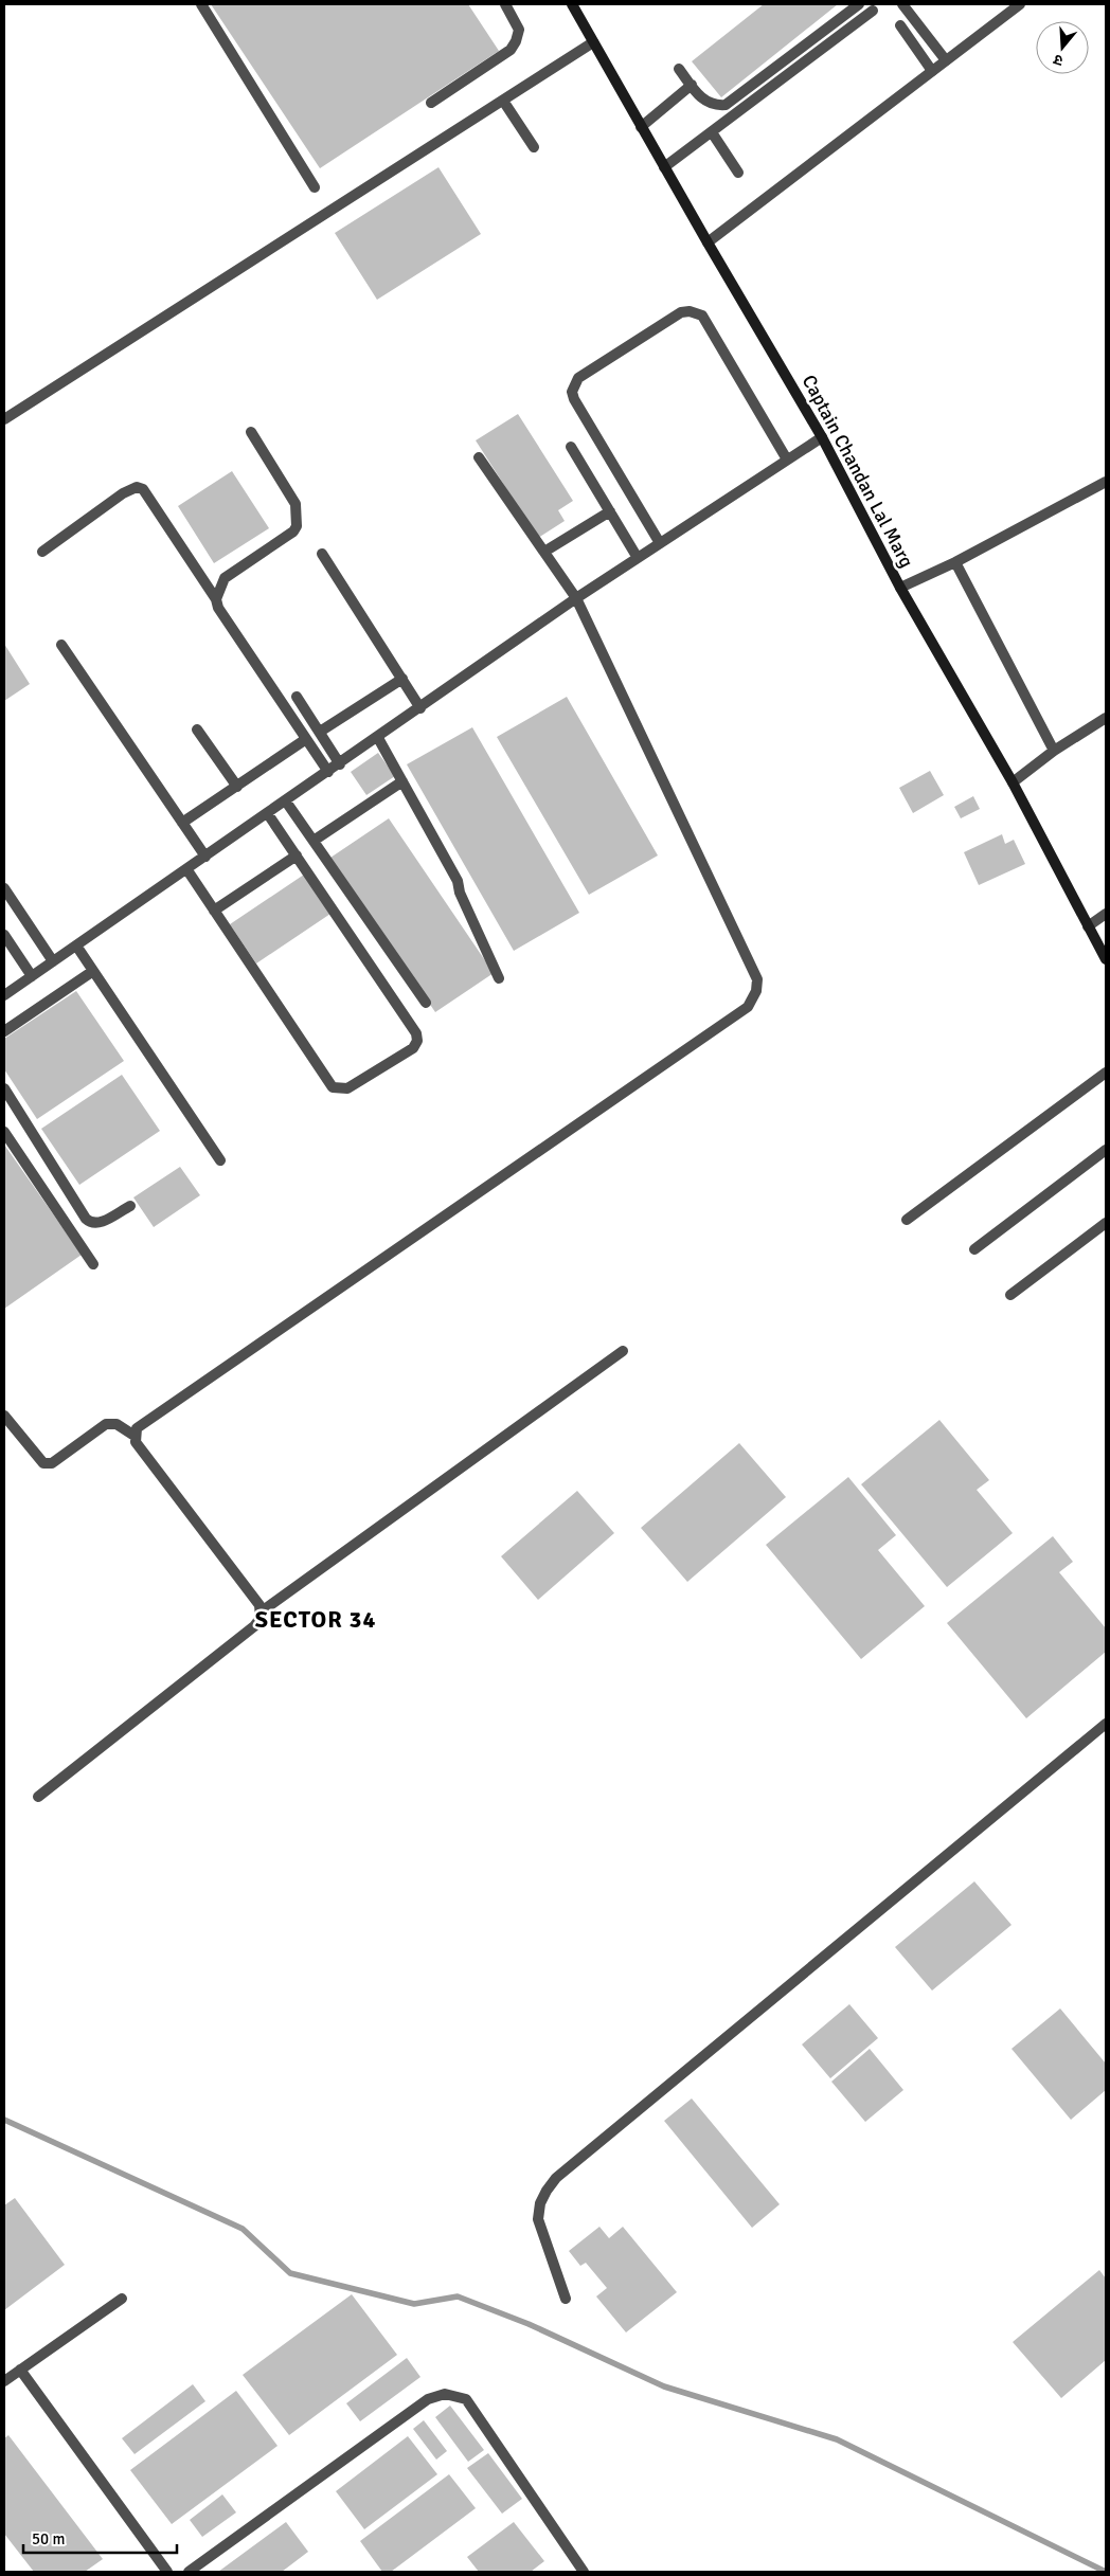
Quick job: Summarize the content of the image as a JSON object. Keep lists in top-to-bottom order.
{
  "streets": {
    "street": ["Captain Chandan Lal Marg"]
  },
  "districts": ["SECTOR 34"],
  "scale_bar": "50 m",
  "north": "bottom"
}
